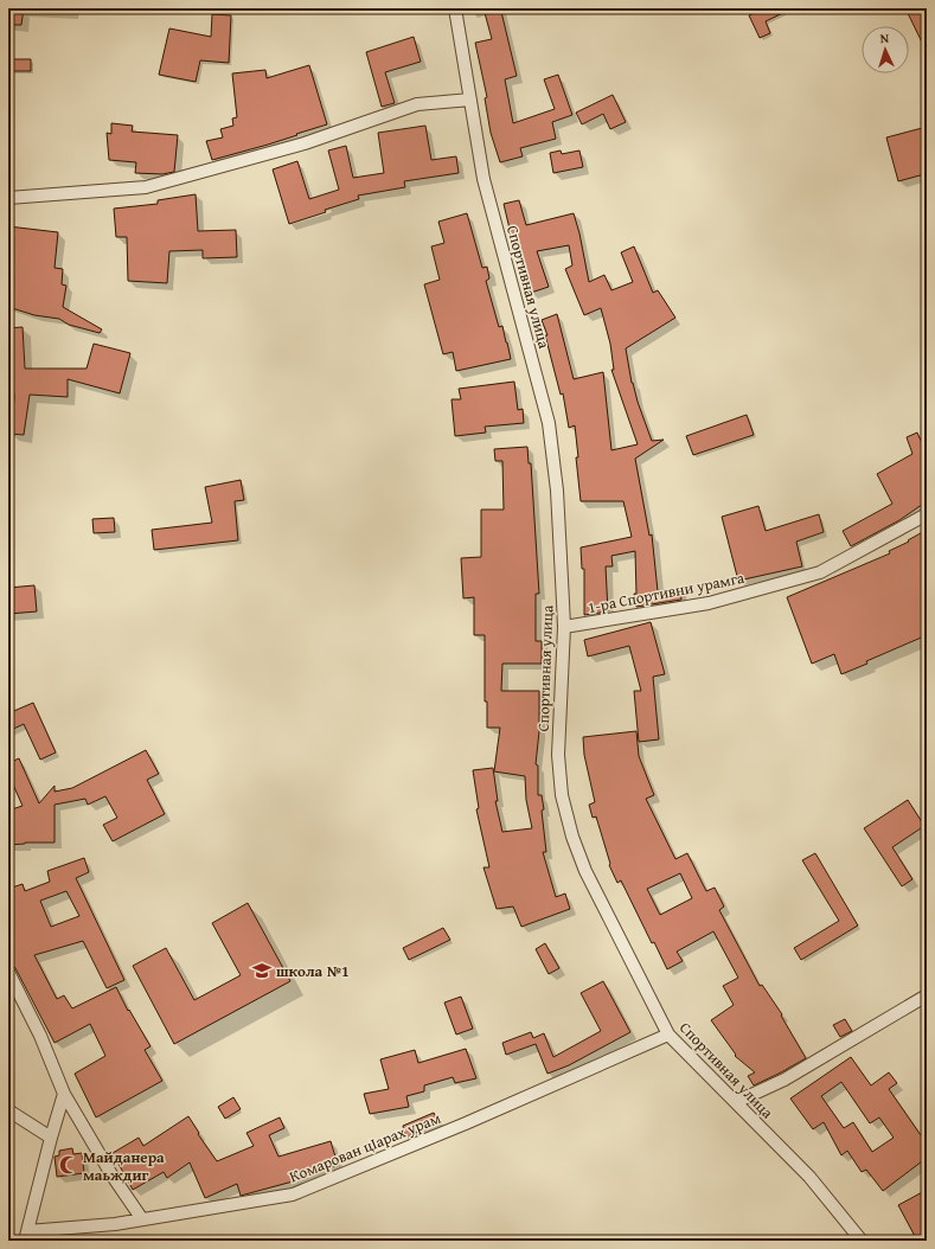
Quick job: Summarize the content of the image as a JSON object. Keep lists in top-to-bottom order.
{
  "streets": {
    "street": ["Спортивная улица", "1-ра Спортивни урамга", "Комарован цIарах урам"]
  },
  "crossings": [
    ["Спортивная улица", "1-ра Спортивни урамга"],
    ["Спортивная улица", "Комарован цIарах урам"]
  ],
  "places": {
    "school or university": ["школа №1"],
    "mosque": ["Майданера маьждиг"]
  },
  "north": "top"
}
